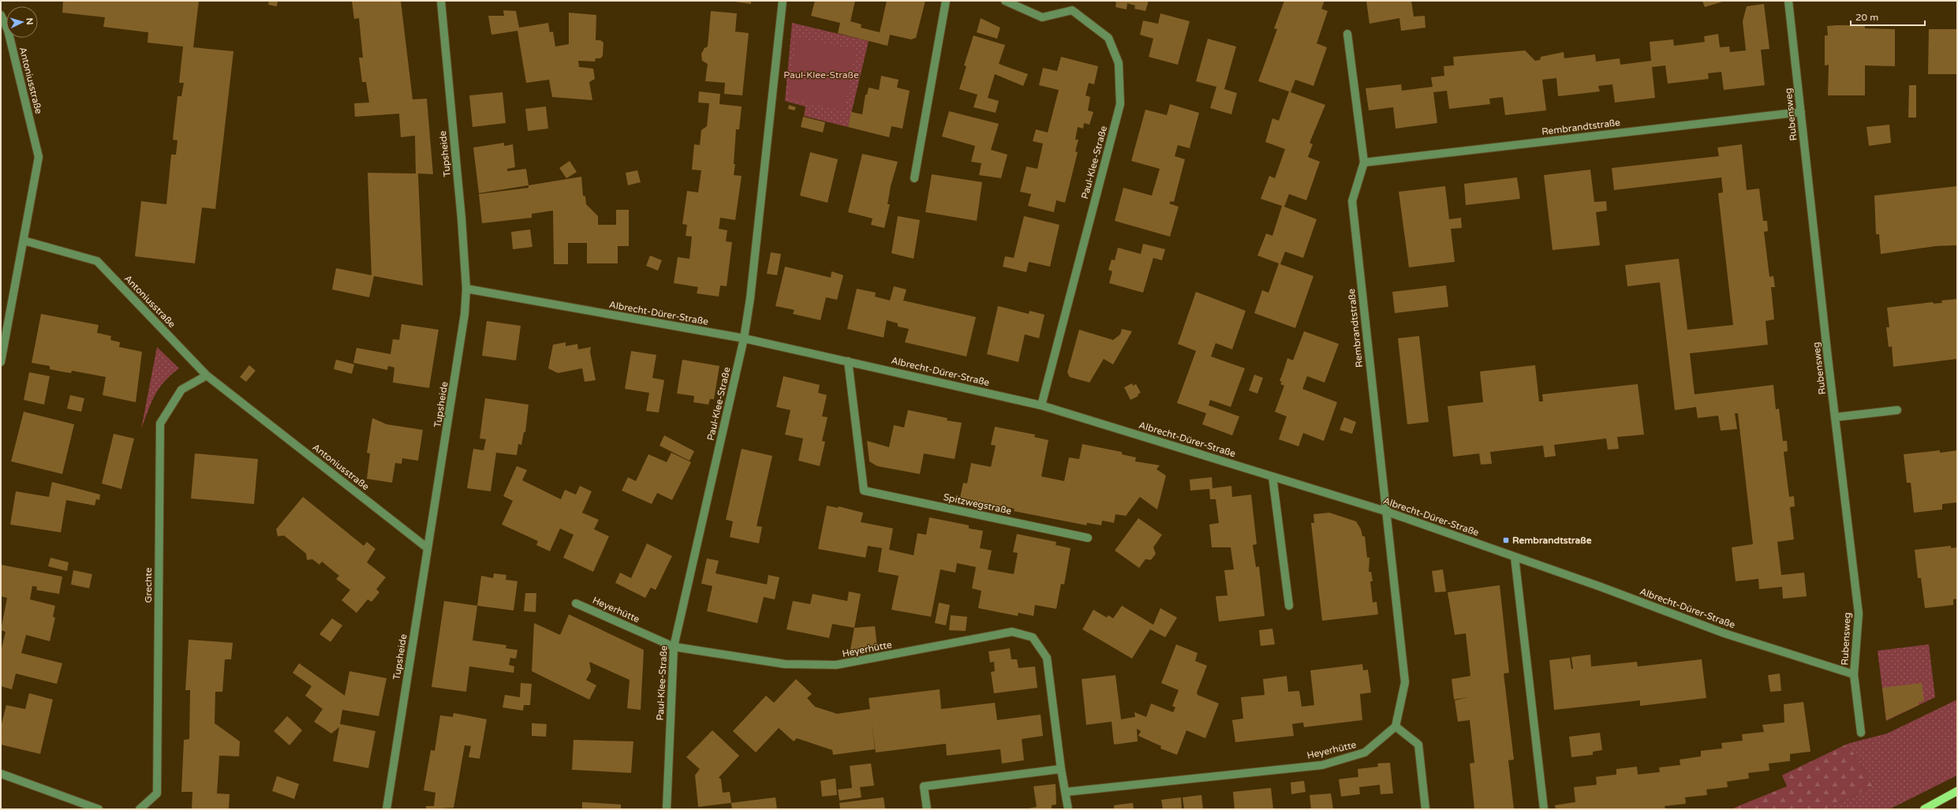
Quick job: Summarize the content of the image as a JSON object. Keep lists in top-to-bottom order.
{
  "streets": {
    "street": [
      "Antoniusstraße",
      "Rubensweg",
      "Rembrandtstraße",
      "Tupsheide",
      "Paul-Klee-Straße",
      "Albrecht-Dürer-Straße",
      "Spitzwegstraße",
      "Grechte",
      "Heyerhütte"
    ]
  },
  "crossings": [
    ["Antoniusstraße", "Tupsheide"],
    ["Antoniusstraße", "Grechte"],
    ["Rubensweg", "Rembrandtstraße"],
    ["Rubensweg", "Albrecht-Dürer-Straße"],
    ["Rembrandtstraße", "Albrecht-Dürer-Straße"],
    ["Tupsheide", "Albrecht-Dürer-Straße"],
    ["Paul-Klee-Straße", "Albrecht-Dürer-Straße"],
    ["Paul-Klee-Straße", "Heyerhütte"],
    ["Albrecht-Dürer-Straße", "Spitzwegstraße"]
  ],
  "parks": ["Paul-Klee-Straße"],
  "places": {
    "transit": ["Rembrandtstraße"]
  },
  "scale_bar": "20 m",
  "north": "right"
}
